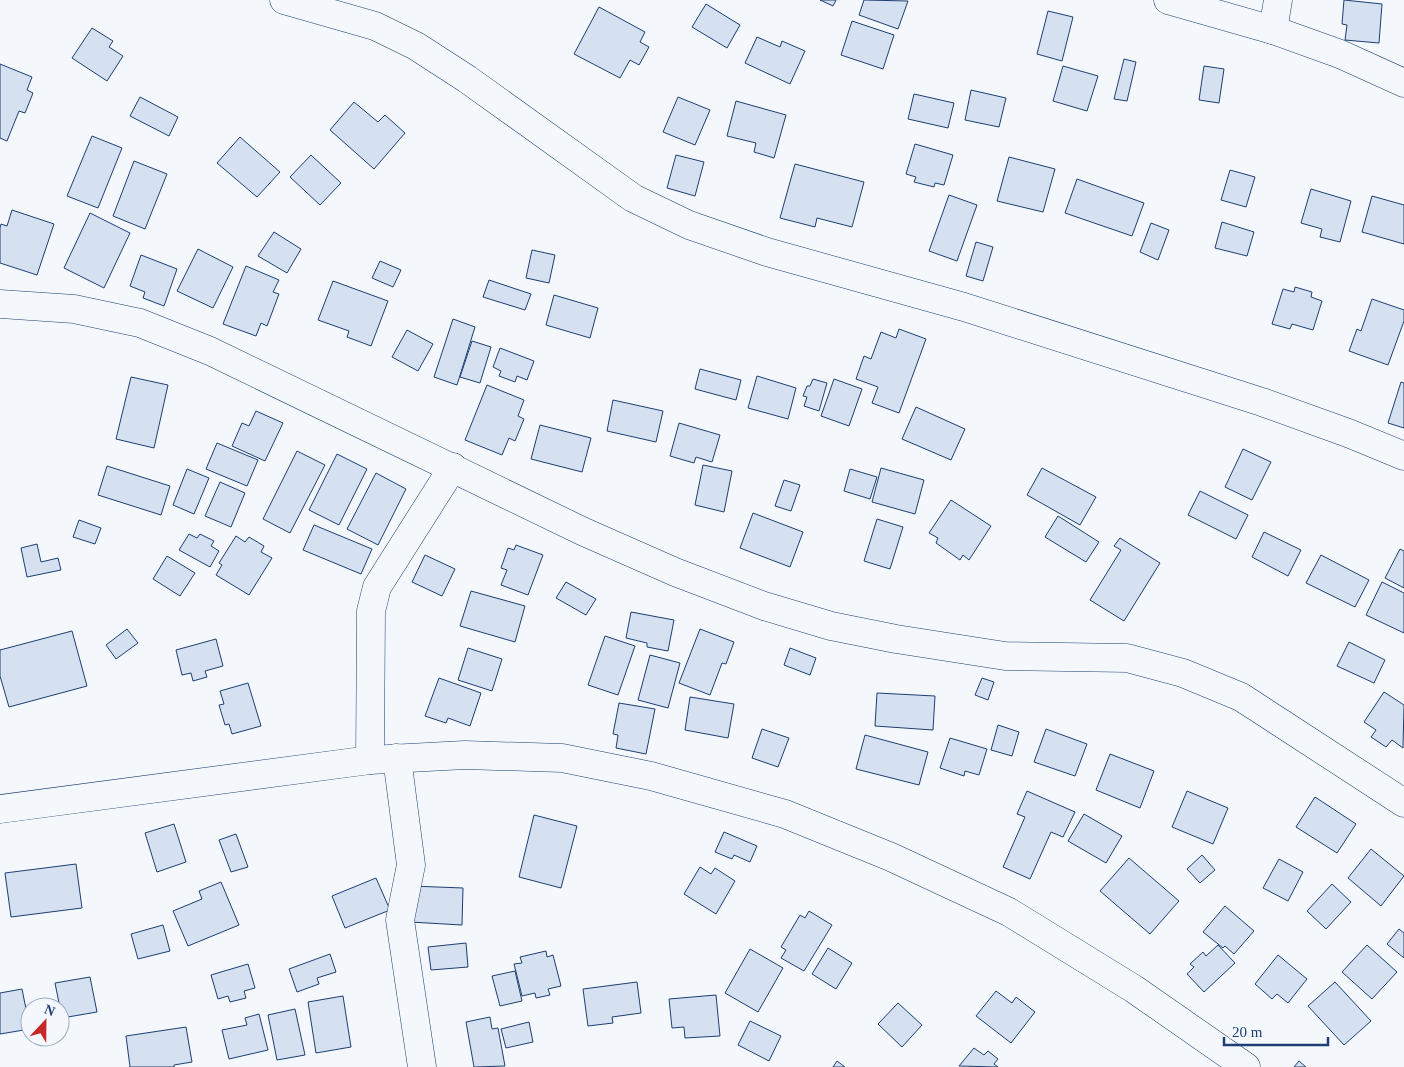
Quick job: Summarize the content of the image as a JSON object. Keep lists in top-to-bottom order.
{
  "scale_bar": "20 m",
  "north": "top"
}
